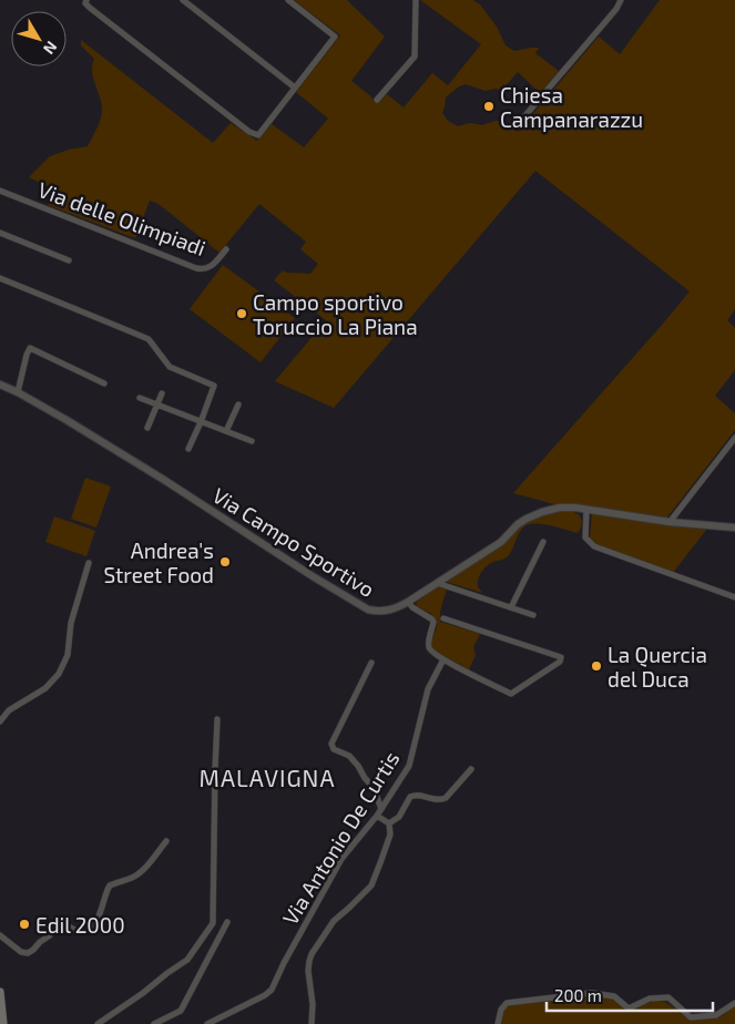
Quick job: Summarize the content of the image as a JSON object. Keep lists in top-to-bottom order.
{
  "streets": {
    "street": ["Via delle Olimpiadi", "Via Campo Sportivo", "Via Antonio De Curtis"]
  },
  "districts": ["MALAVIGNA"],
  "places": [
    "Chiesa Campanarazzu",
    "Campo sportivo Toruccio La Piana",
    "Andrea's Street Food",
    "La Quercia del Duca",
    "Edil 2000"
  ],
  "scale_bar": "200 m",
  "north": "bottom right"
}
